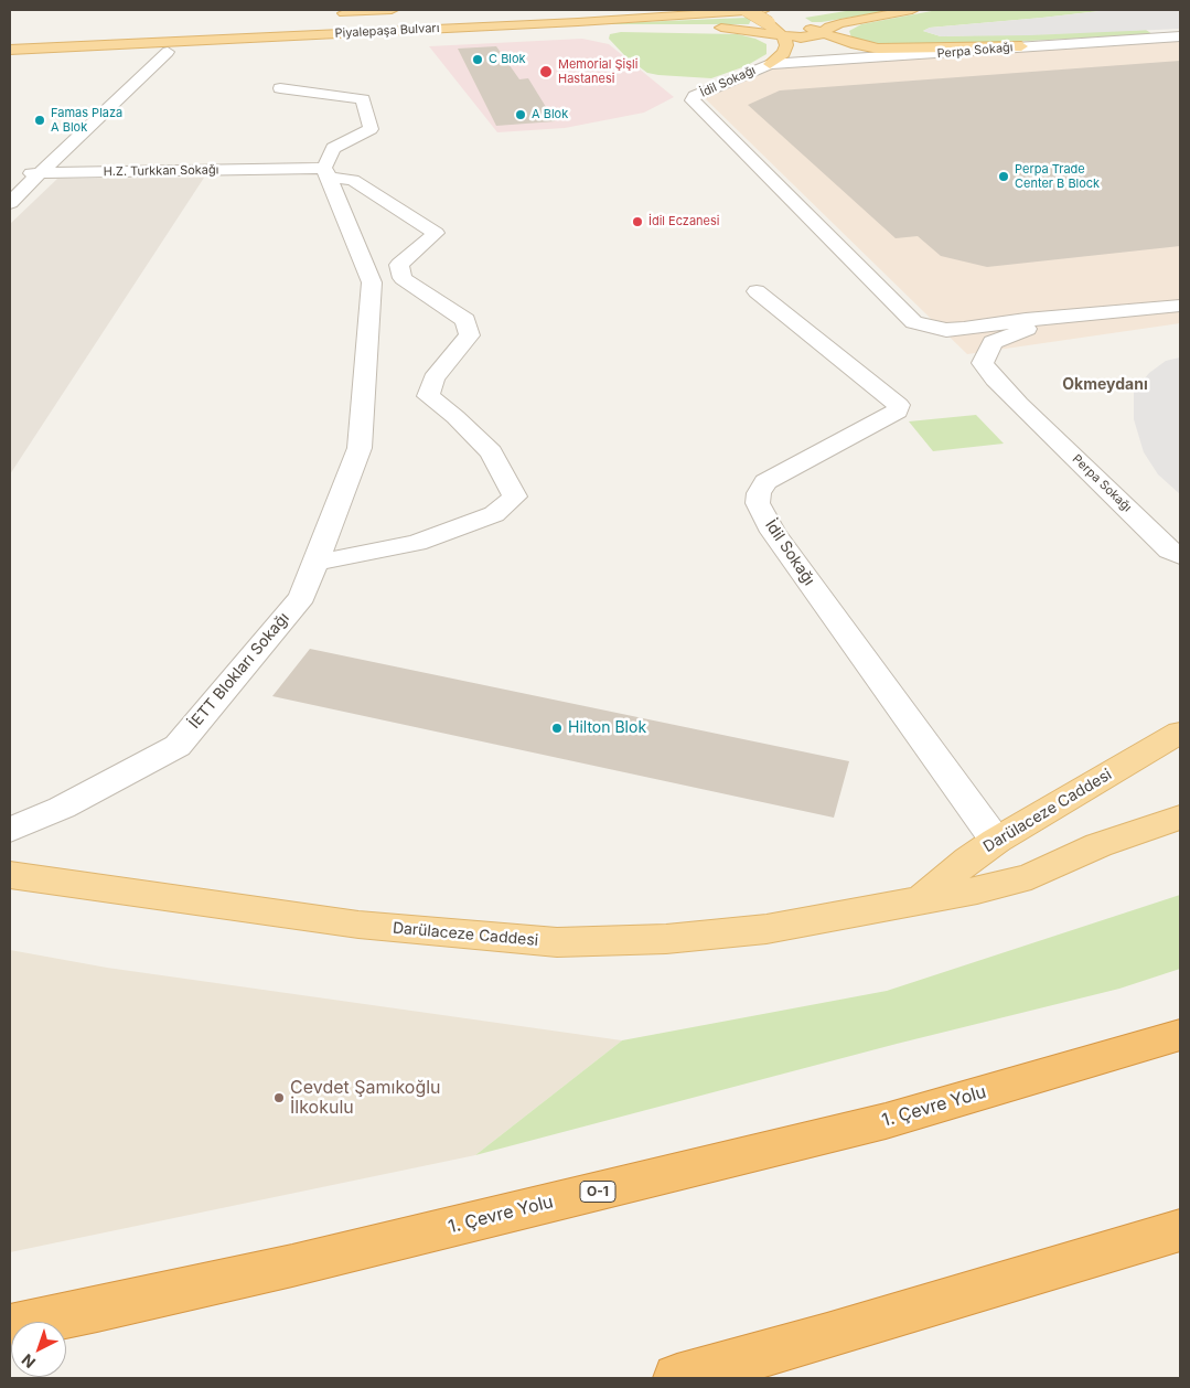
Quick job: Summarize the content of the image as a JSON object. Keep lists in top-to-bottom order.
{
  "streets": {
    "highway": ["1. Çevre Yolu", "O-1"],
    "main road": ["Piyalepaşa Bulvarı", "Darülaceze Caddesi"],
    "street": [
      "Perpa Sokağı",
      "İdil Sokağı",
      "H.Z. Turkkan Sokağı",
      "İETT Blokları Sokağı"
    ]
  },
  "crossings": [
    ["Perpa Sokağı", "İdil Sokağı"],
    ["İdil Sokağı", "Darülaceze Caddesi"],
    ["H.Z. Turkkan Sokağı", "İETT Blokları Sokağı"]
  ],
  "districts": ["Okmeydanı"],
  "places": [
    "C Blok",
    "Memorial Şişli Hastanesi",
    "A Blok",
    "Famas Plaza A Blok",
    "Perpa Trade Center B Block",
    "İdil Eczanesi",
    "Hilton Blok",
    "Cevdet Şamıkoğlu İlkokulu"
  ],
  "north": "bottom left"
}
